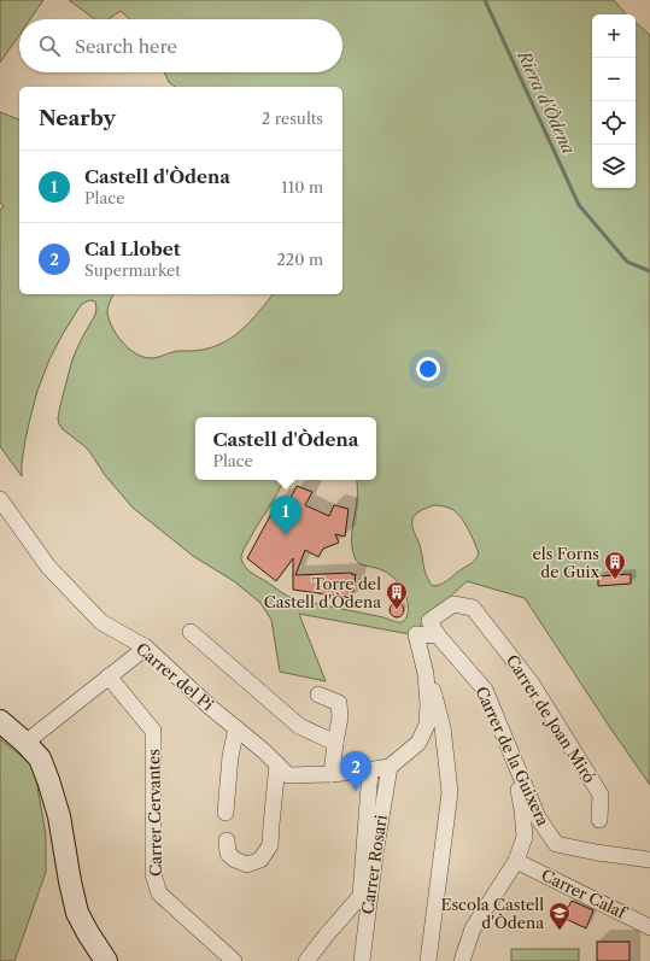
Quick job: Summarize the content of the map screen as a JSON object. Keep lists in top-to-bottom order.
{
  "streets": {
    "street": [
      "Carrer del Pi",
      "Carrer de Joan Miró",
      "Carrer de la Guixera",
      "Carrer Cervantes",
      "Carrer Rosari",
      "Carrer Calaf"
    ]
  },
  "crossings": [
    ["Carrer del Pi", "Carrer Rosari"],
    ["Carrer de Joan Miró", "Carrer de la Guixera"]
  ],
  "water": ["Riera d'Òdena"],
  "places": {
    "building": ["els Forns de Guix", "Torre del Castell d'Òdena"],
    "school or university": ["Escola Castell d'Òdena"]
  },
  "page": {
    "map_buttons": ["+", "−"],
    "search": "Search here",
    "heading": ["Nearby", "2 results"],
    "list": [
      {
        "mark": "1",
        "name": "Castell d'Òdena",
        "note": "Place",
        "value": "110 m"
      },
      {
        "mark": "2",
        "name": "Cal Llobet",
        "note": "Supermarket",
        "value": "220 m"
      }
    ],
    "popup": ["Castell d'Òdena", "Place"],
    "pins": ["1", "2"]
  }
}
